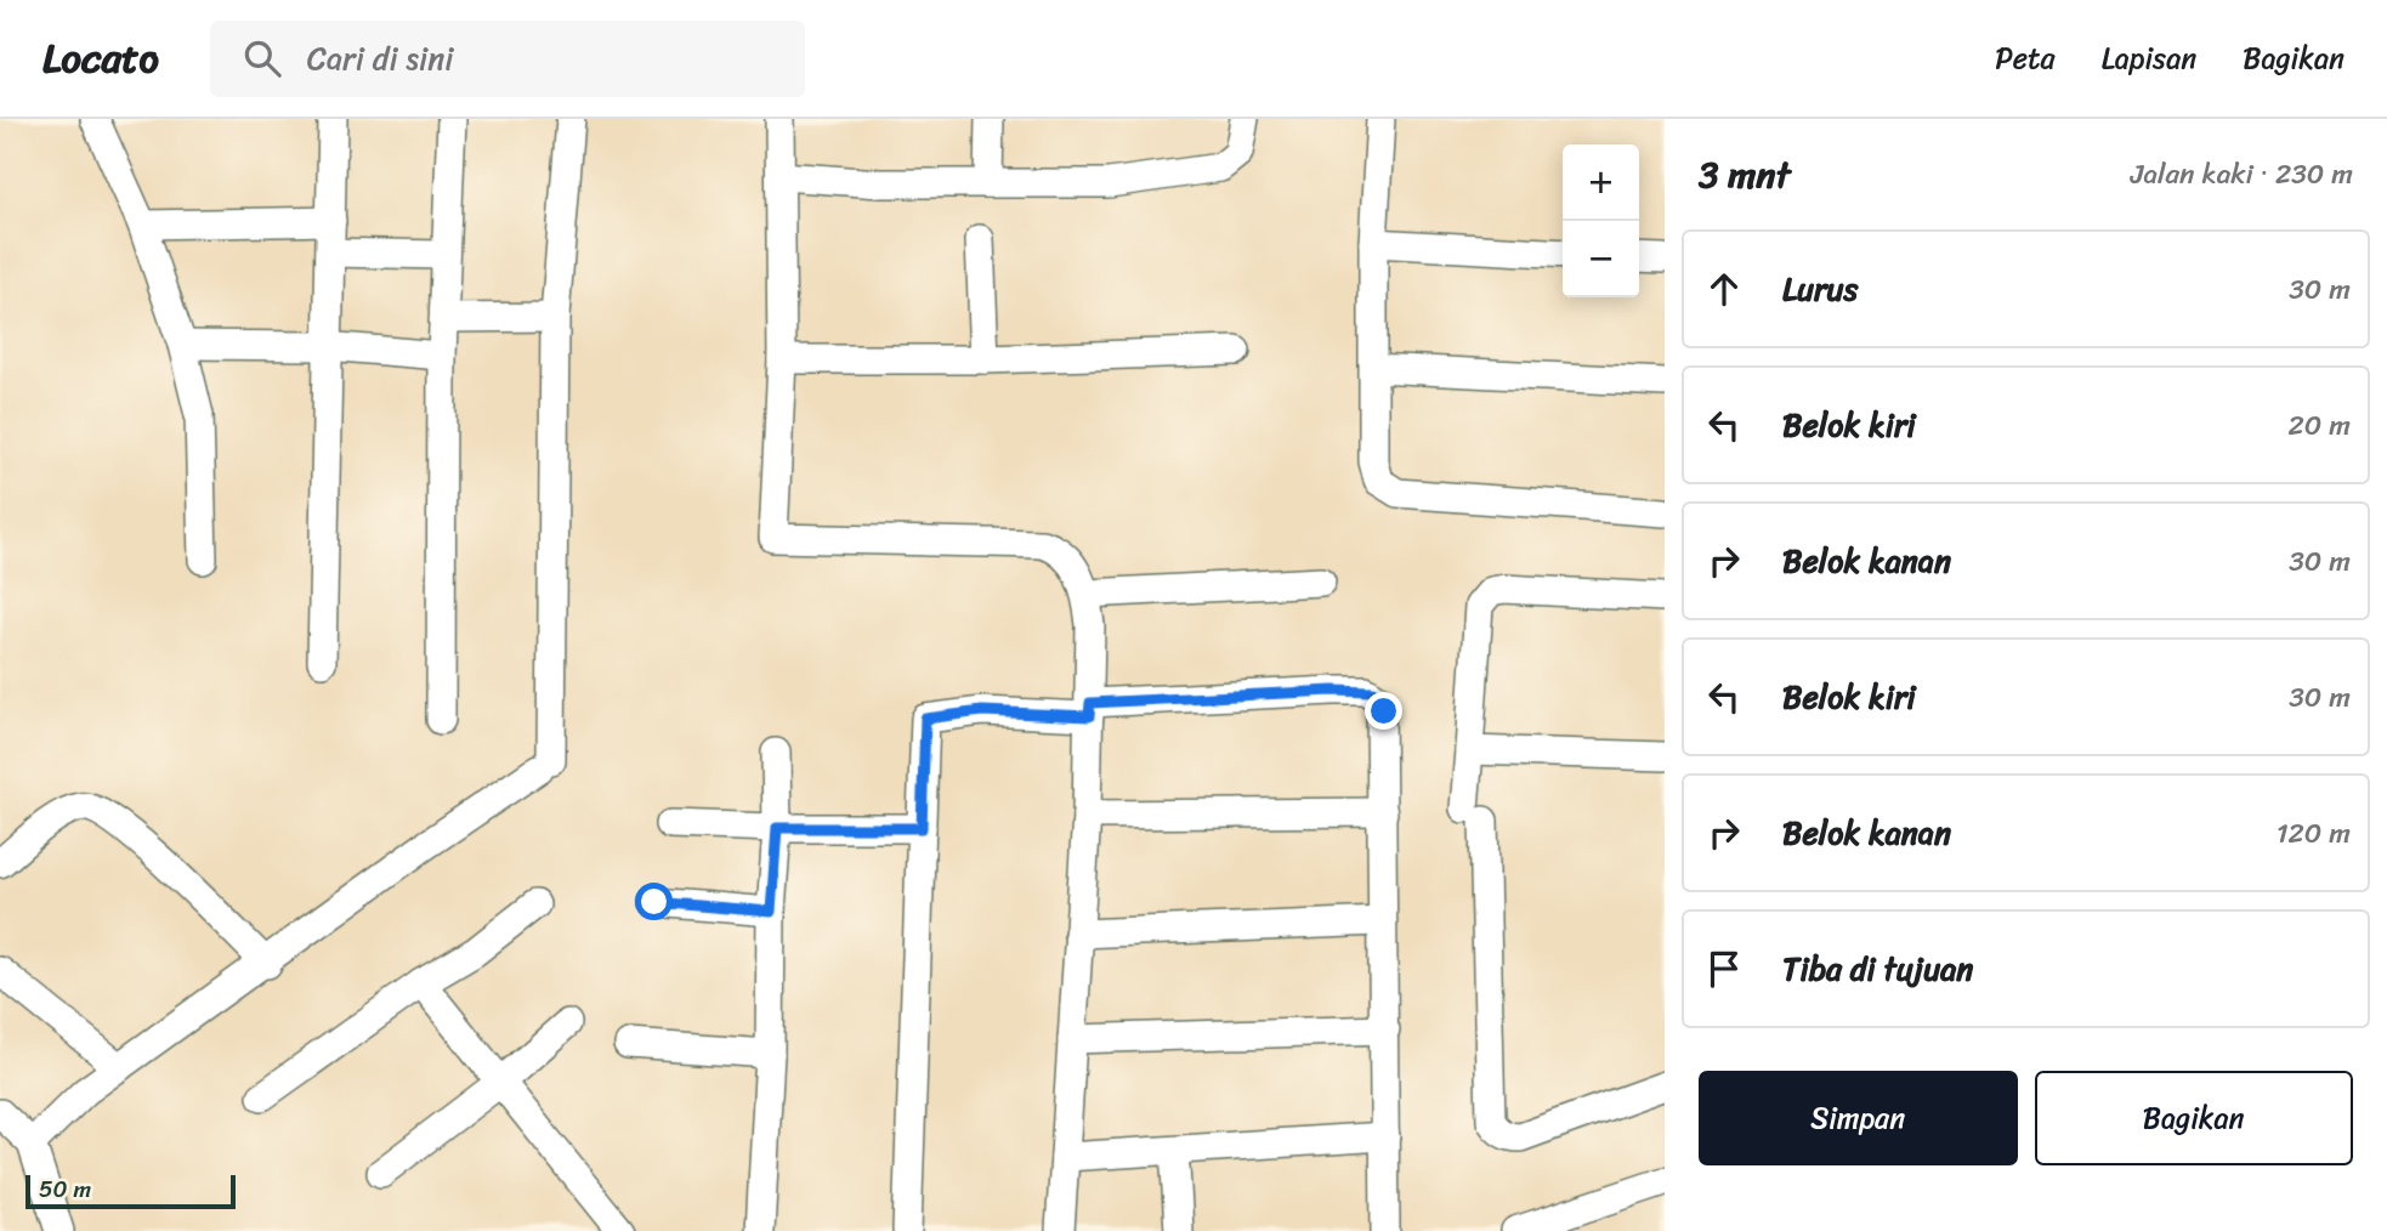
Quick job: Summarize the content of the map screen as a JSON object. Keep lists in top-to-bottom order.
{
  "scale_bar": "50 m",
  "page": {
    "header": "Locato",
    "search": "Cari di sini",
    "nav": ["Peta", "Lapisan", "Bagikan"],
    "heading": ["3 mnt", "Jalan kaki · 230 m"],
    "map_buttons": ["+", "−"],
    "list": [
      ["Lurus", "30 m"],
      ["Belok kiri", "20 m"],
      ["Belok kanan", "30 m"],
      ["Belok kiri", "30 m"],
      ["Belok kanan", "120 m"],
      "Tiba di tujuan"
    ],
    "buttons": ["Simpan", "Bagikan"],
    "scale": "50 m"
  }
}
